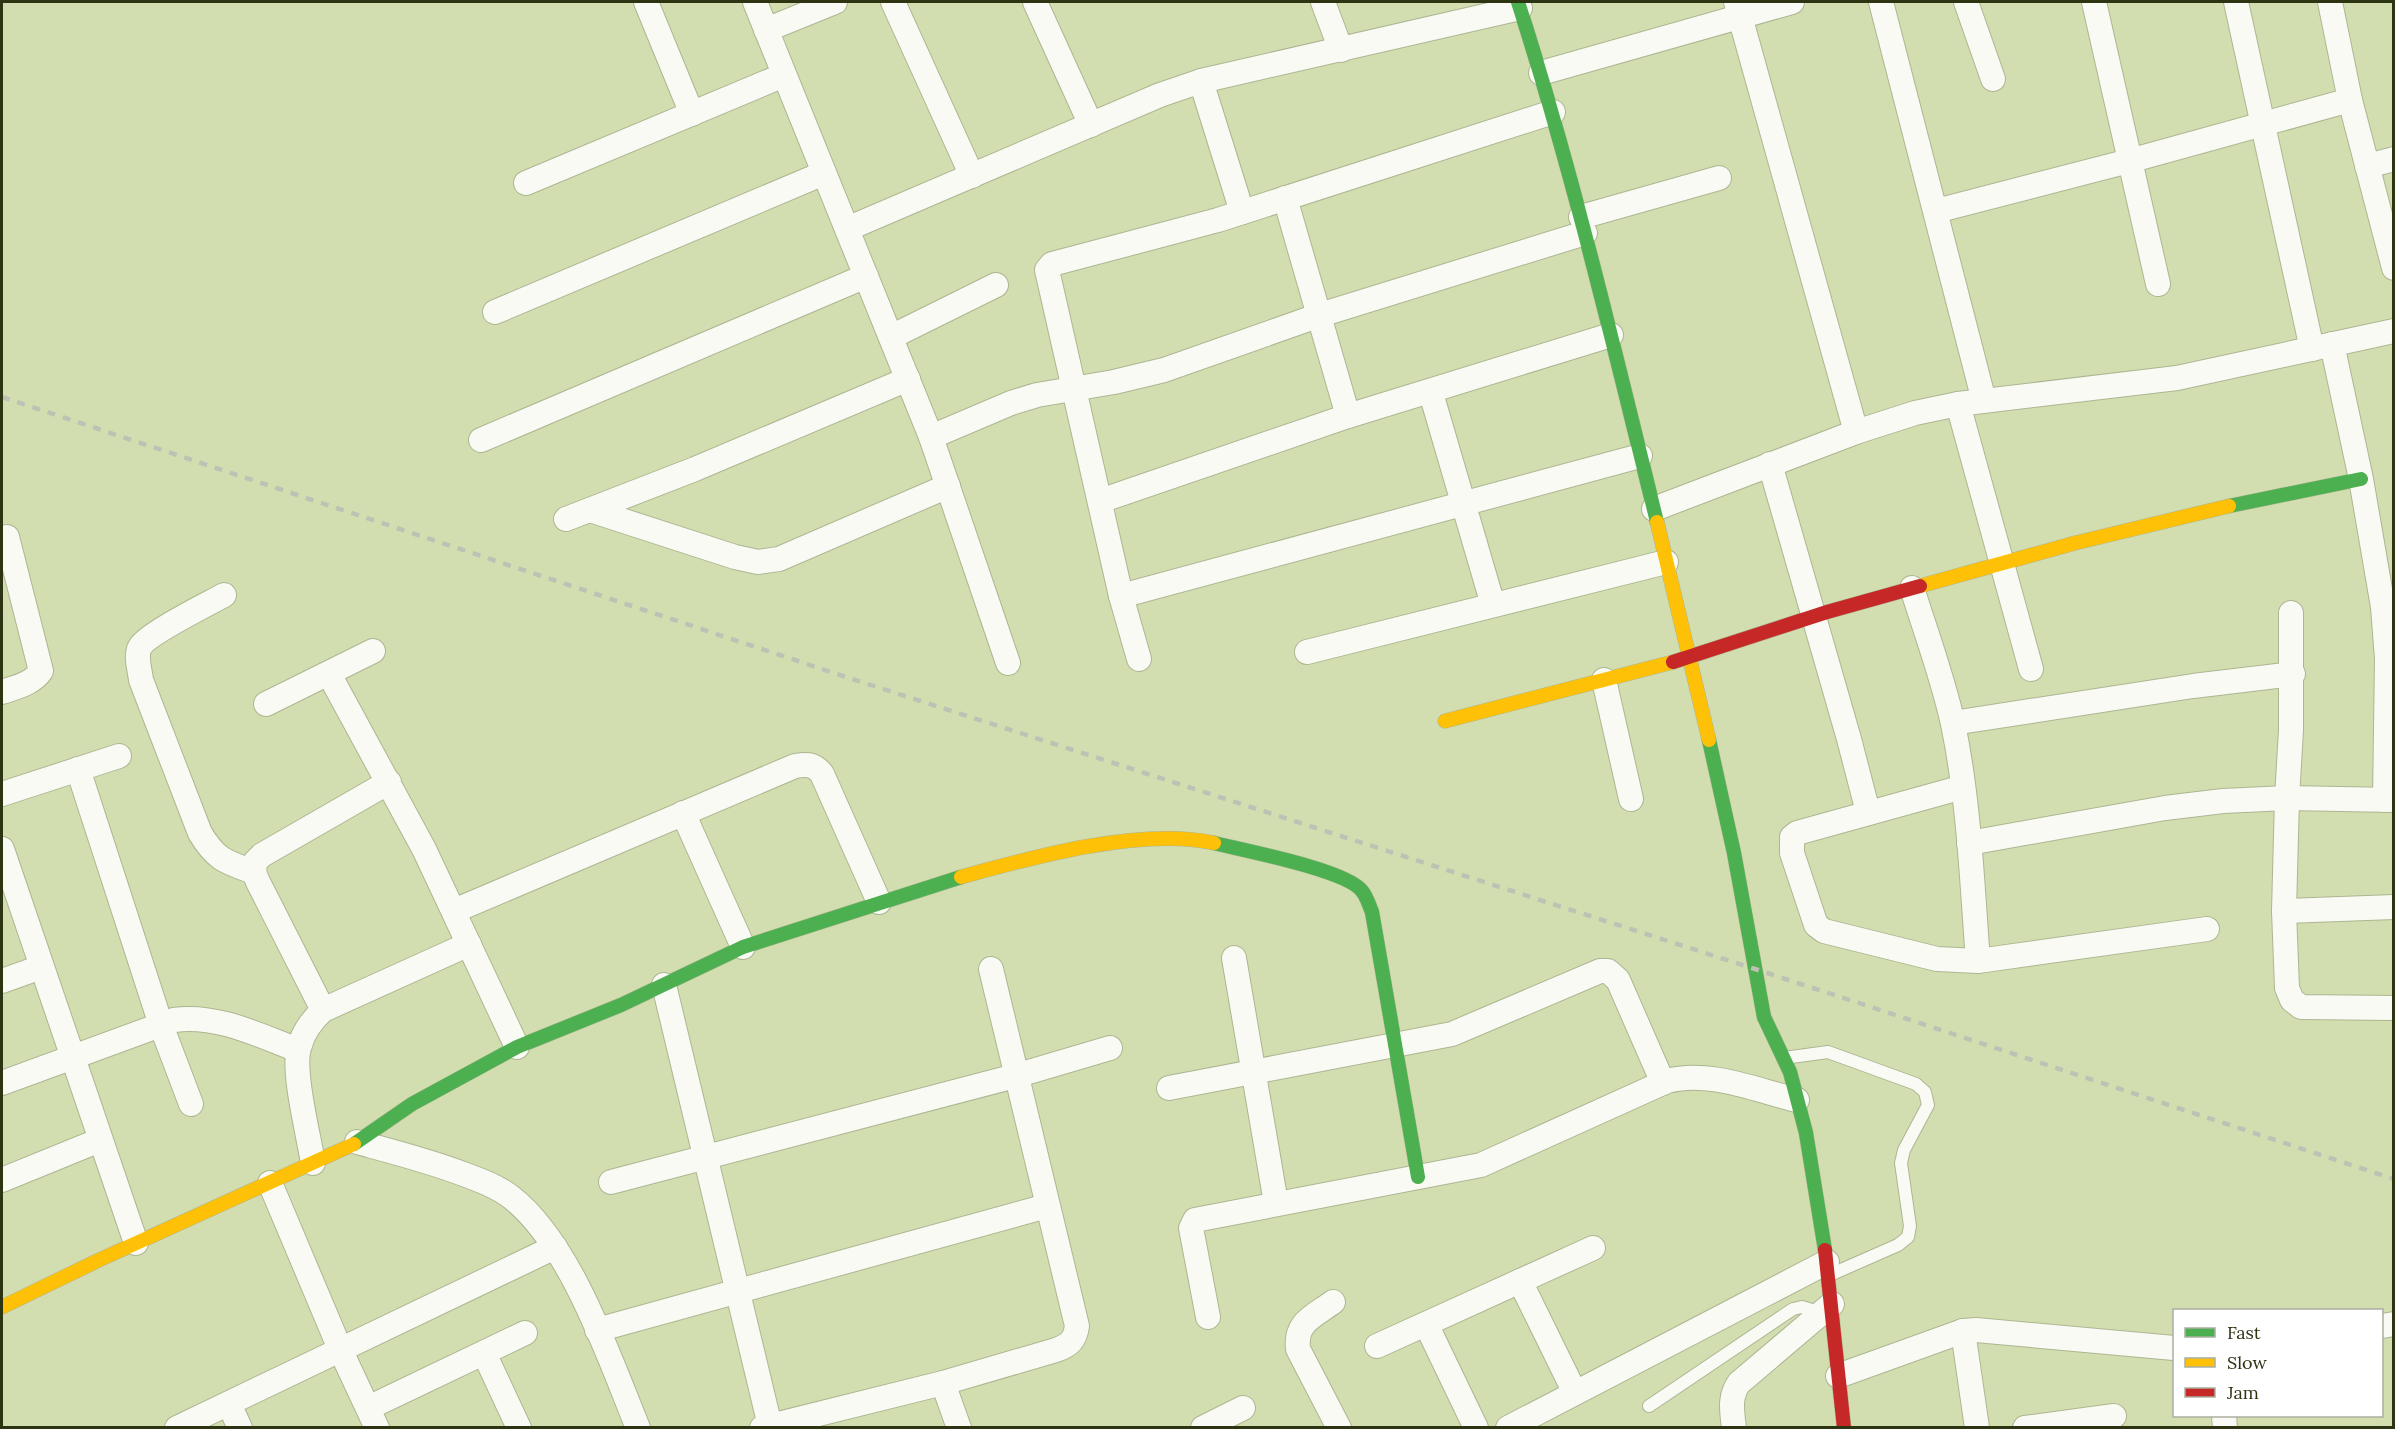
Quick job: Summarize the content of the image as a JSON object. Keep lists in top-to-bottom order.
{
  "legend": ["Fast", "Slow", "Jam"]
}
